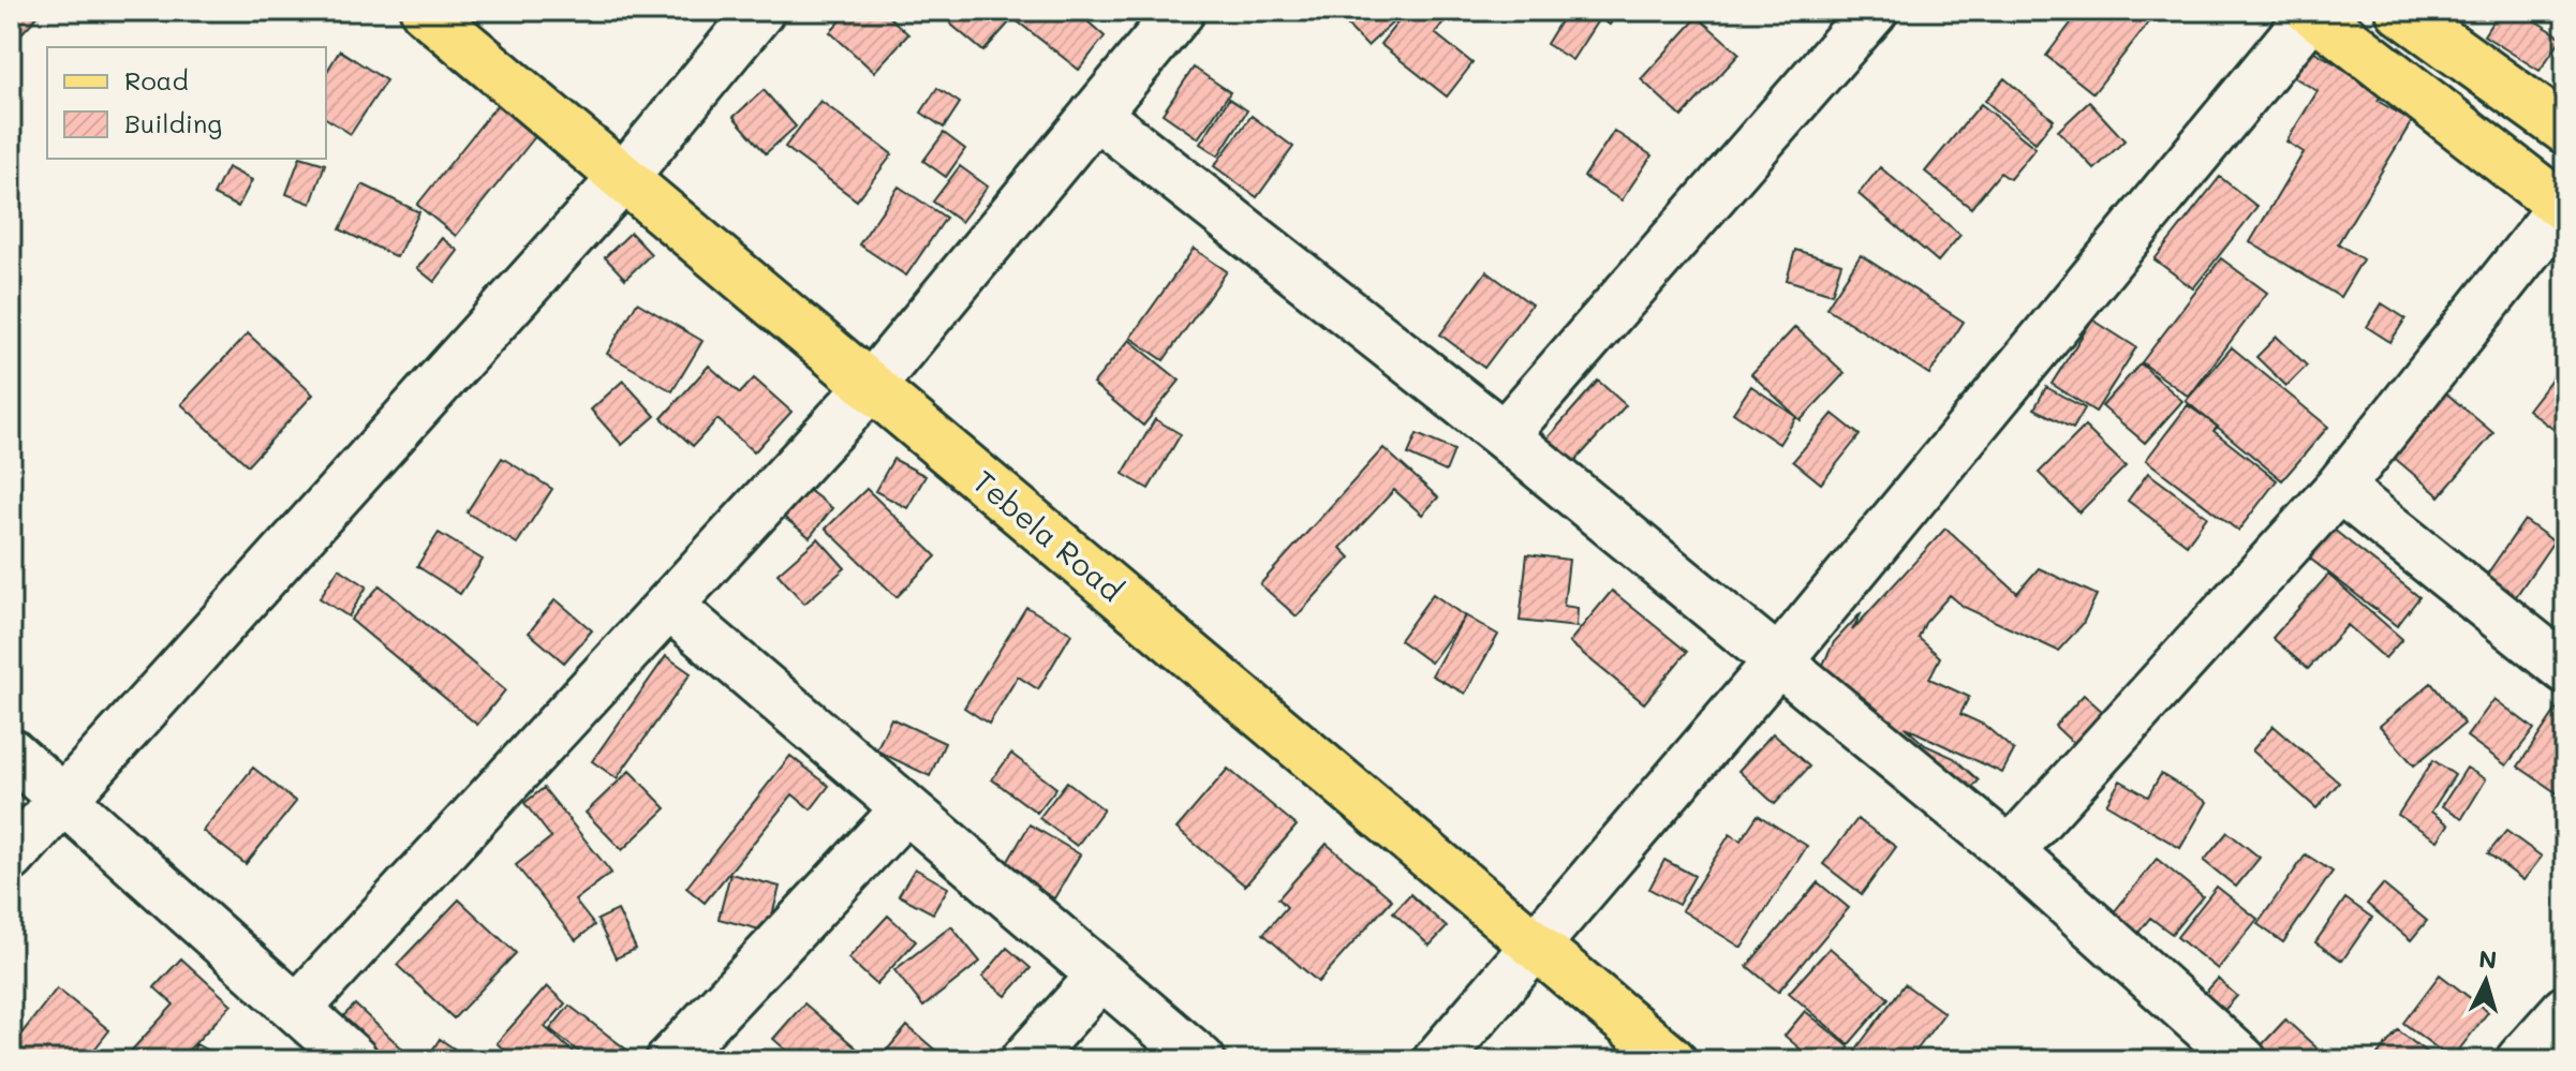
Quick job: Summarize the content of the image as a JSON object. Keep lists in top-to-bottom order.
{
  "streets": {
    "main road": ["Tebela Road"]
  },
  "legend": ["Road", "Building"],
  "north": "top"
}
